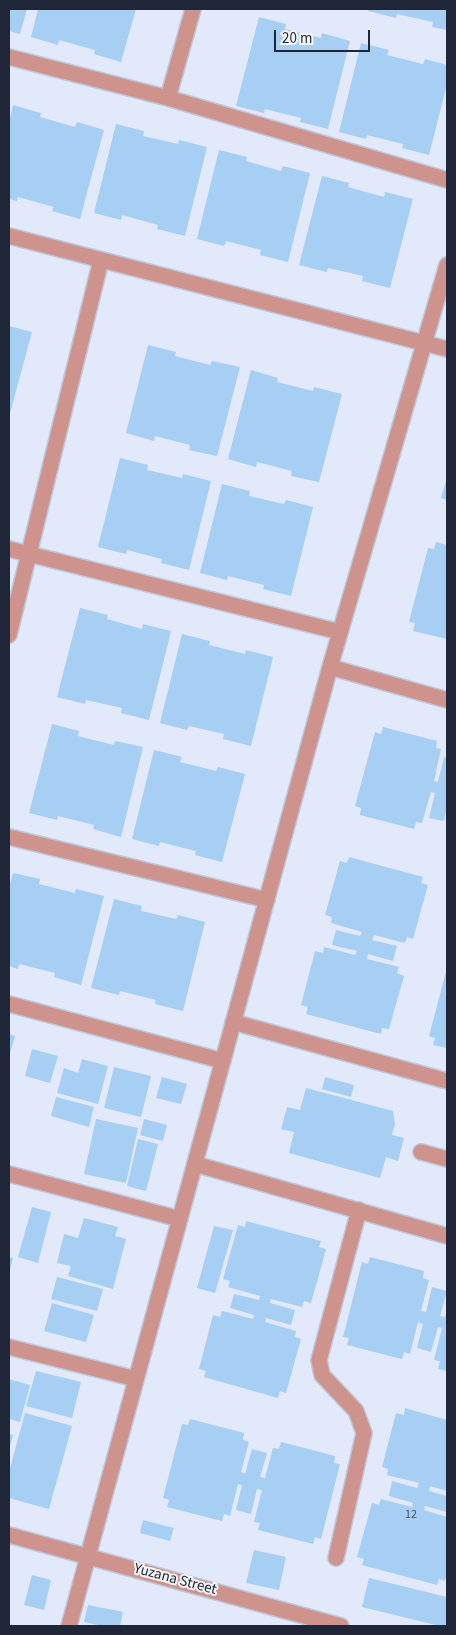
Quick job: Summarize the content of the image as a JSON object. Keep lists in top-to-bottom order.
{
  "streets": {
    "street": ["Yuzana Street"]
  },
  "house_numbers": ["12"],
  "scale_bar": "20 m"
}
